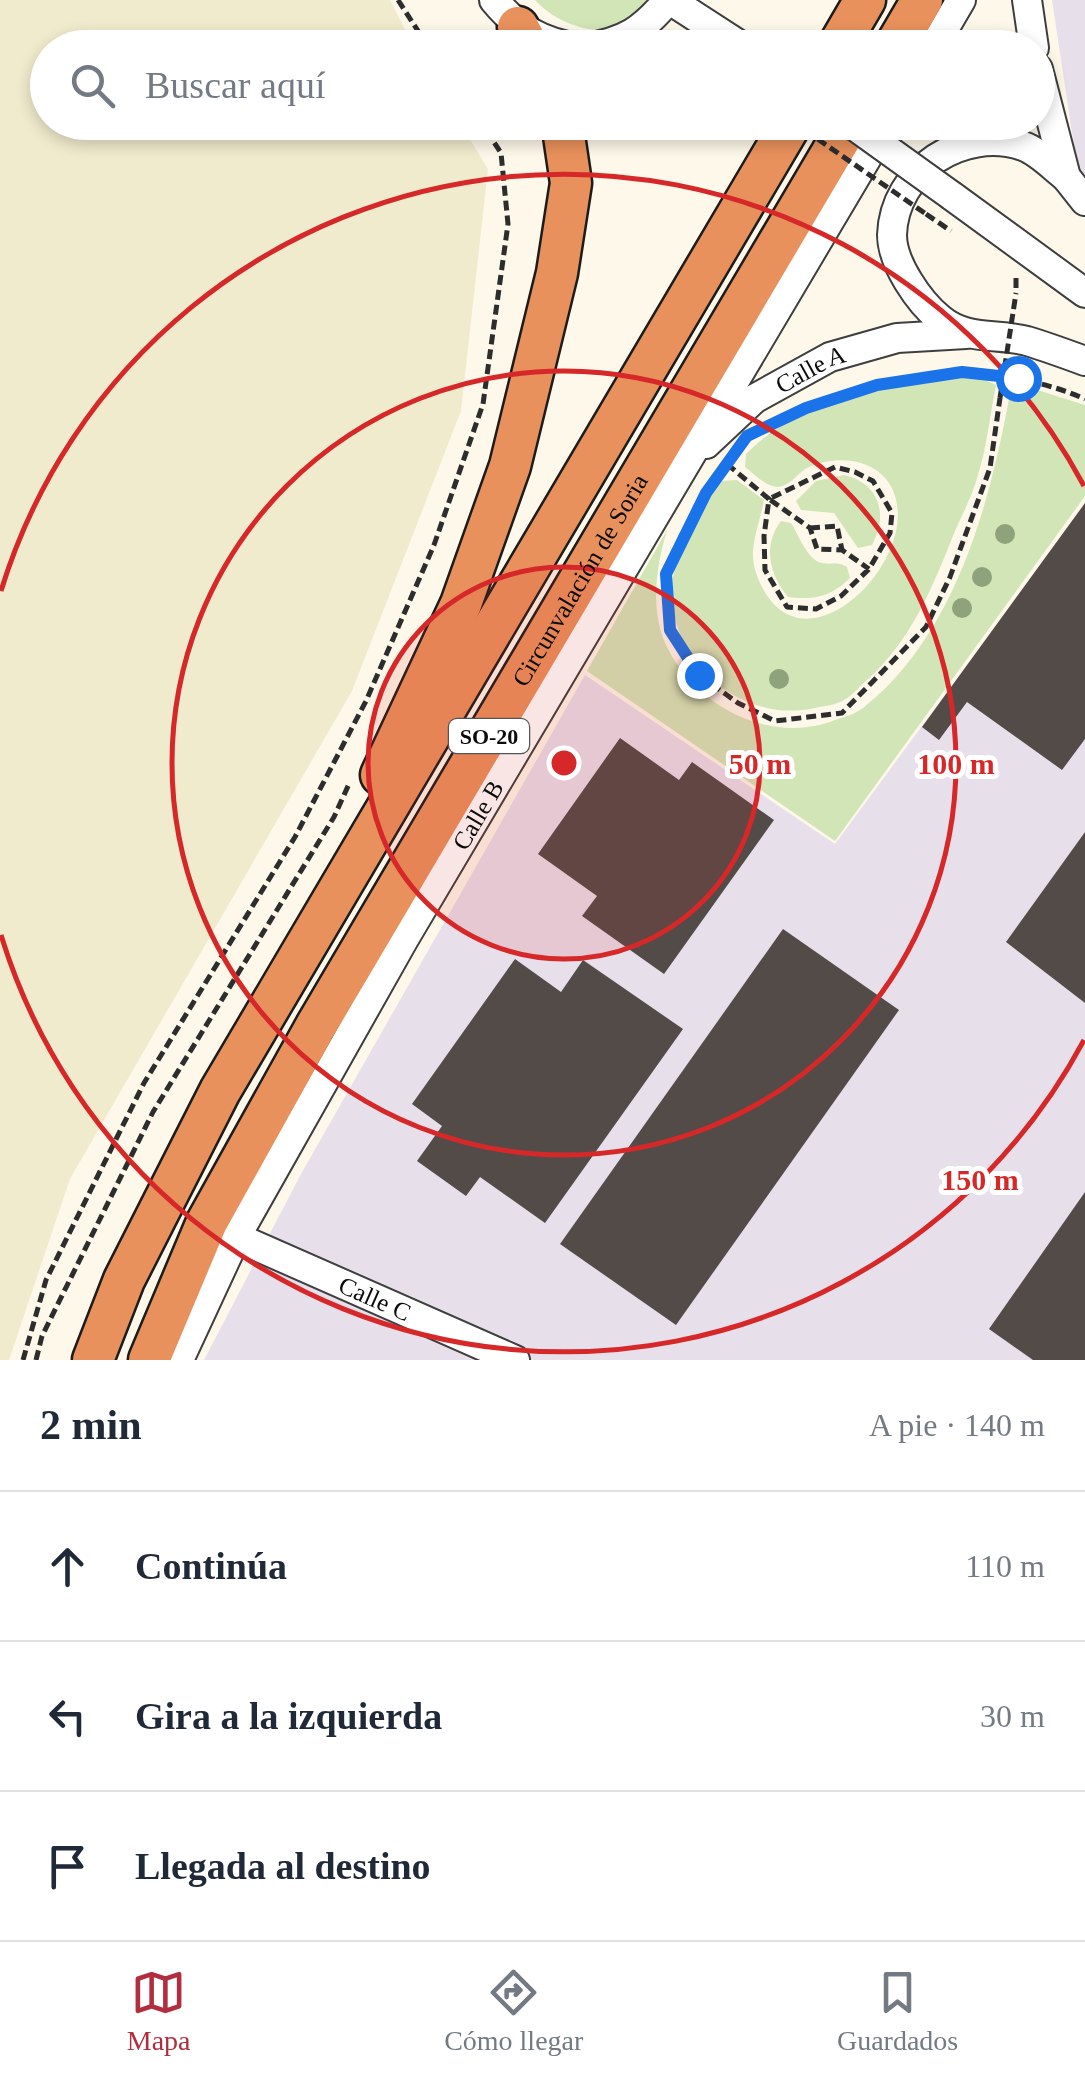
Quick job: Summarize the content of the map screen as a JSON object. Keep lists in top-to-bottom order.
{
  "streets": {
    "highway": ["Circunvalación de Soria", "SO-20"],
    "street": ["Calle A", "Calle B", "Calle C"]
  },
  "crossings": [
    ["Calle A", "Calle B"],
    ["Calle B", "Calle C"]
  ],
  "page": {
    "search": "Buscar aquí",
    "heading": ["2 min", "A pie · 140 m"],
    "list": [
      ["Continúa", "110 m"],
      ["Gira a la izquierda", "30 m"],
      "Llegada al destino"
    ],
    "nav": ["Mapa", "Cómo llegar", "Guardados"]
  },
  "rings": ["50 m", "100 m", "150 m"]
}
